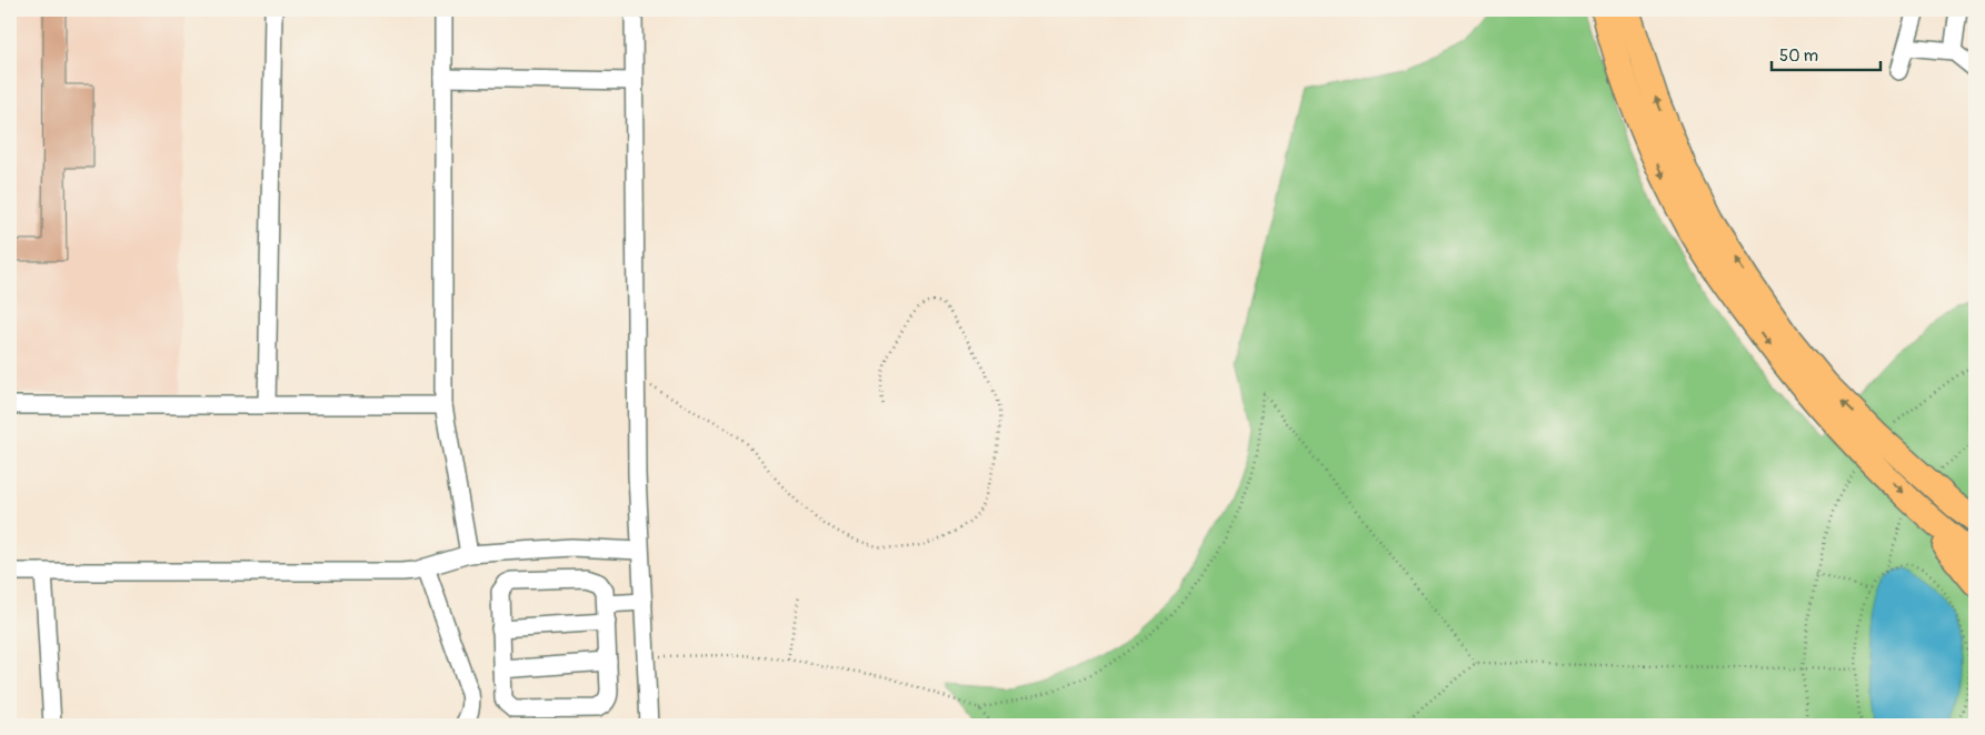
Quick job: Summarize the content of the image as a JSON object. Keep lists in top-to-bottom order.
{
  "scale_bar": "50 m"
}
